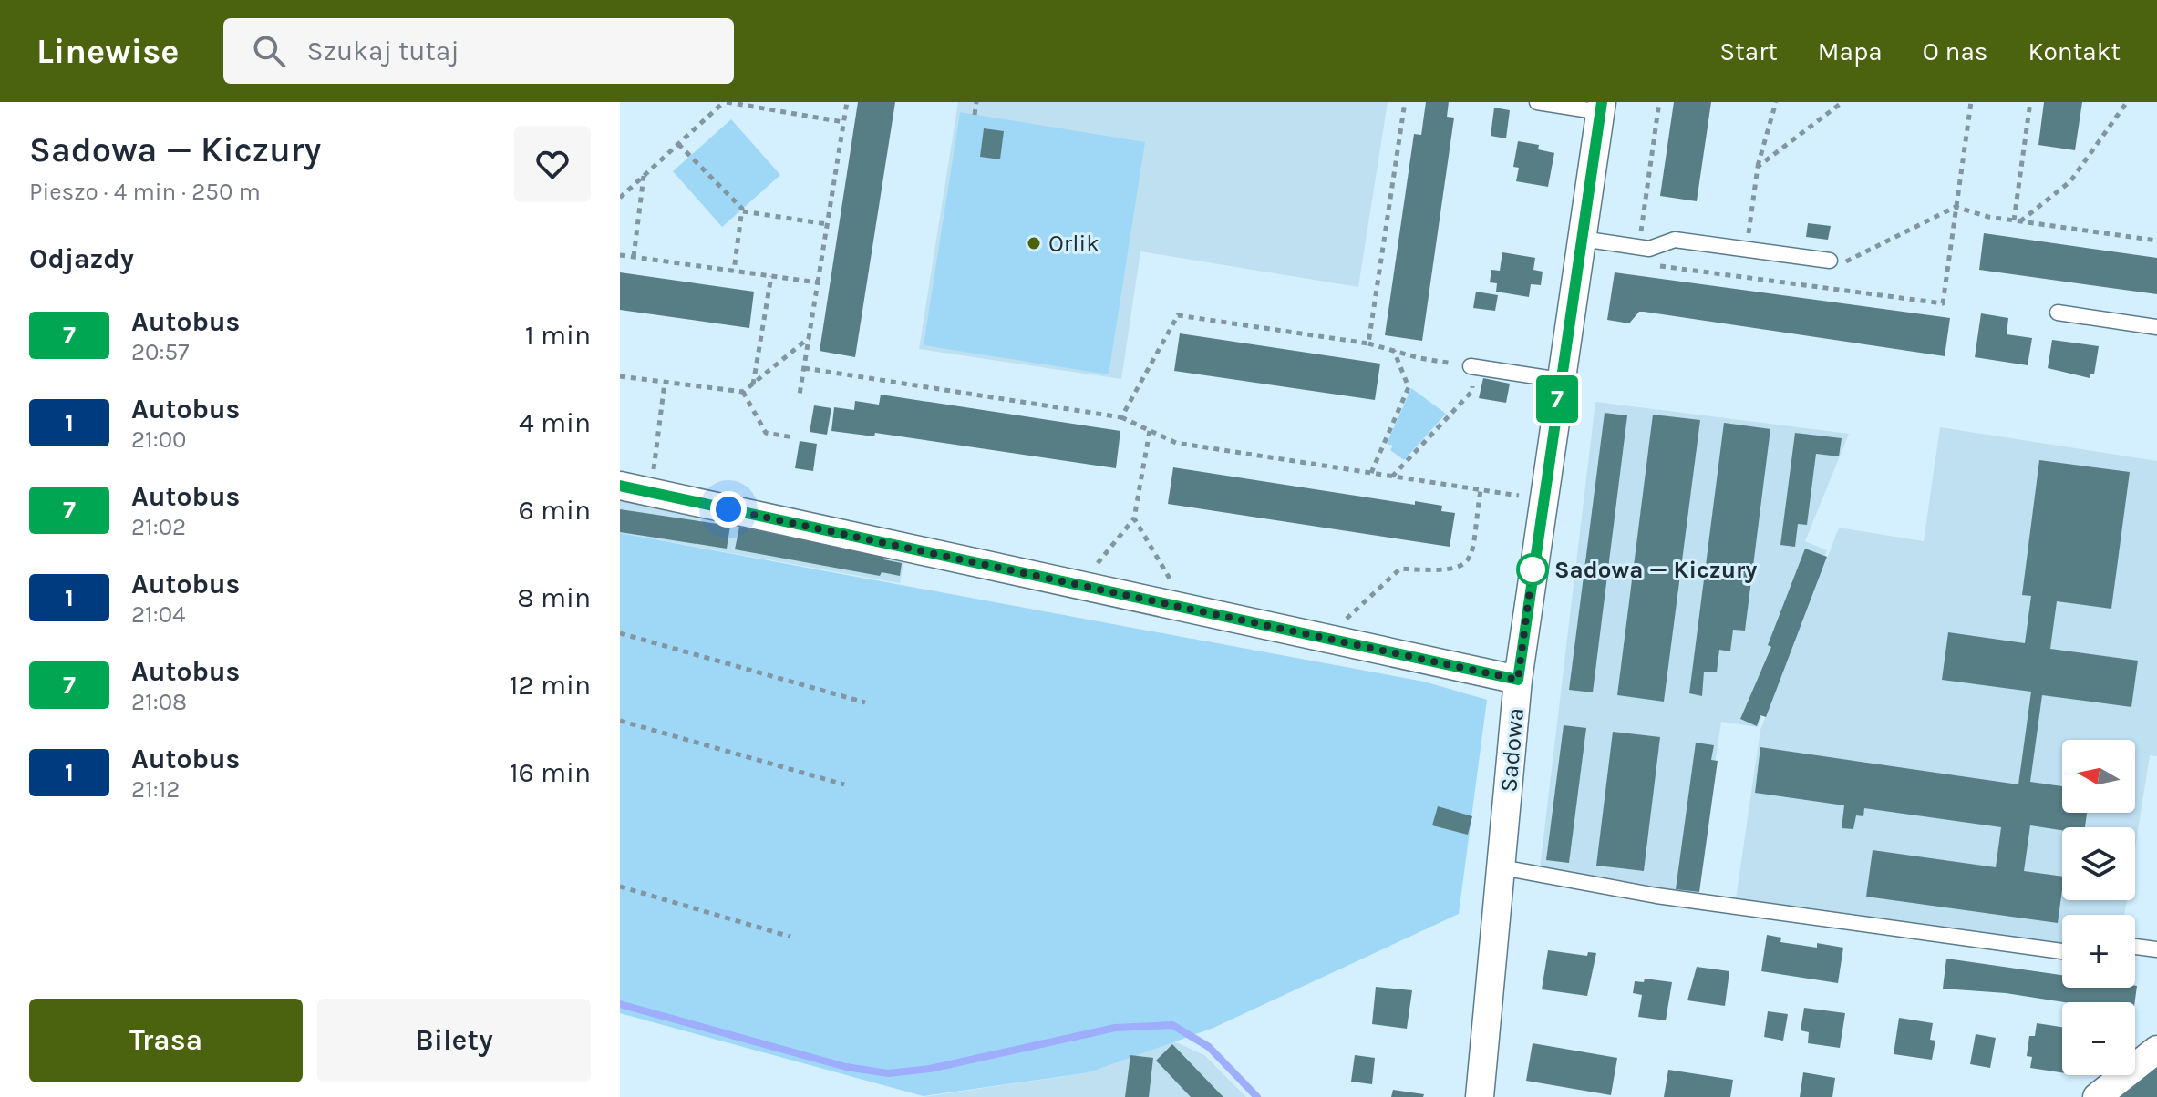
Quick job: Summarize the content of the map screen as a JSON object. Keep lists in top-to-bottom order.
{
  "streets": {
    "street": ["Sadowa"]
  },
  "places": ["Orlik", "Sadowa — Kiczury"],
  "lines": ["bus line 7"],
  "north": "left",
  "page": {
    "header": "Linewise",
    "search": "Szukaj tutaj",
    "nav": [
      "Start",
      "Mapa",
      "O nas",
      "Kontakt"
    ],
    "heading": [
      ["Sadowa — Kiczury", "Pieszo · 4 min · 250 m"],
      "Odjazdy"
    ],
    "on_map": "7",
    "list": [
      {
        "mark": "7",
        "name": "Autobus",
        "note": "20:57",
        "value": "1 min"
      },
      {
        "mark": "1",
        "name": "Autobus",
        "note": "21:00",
        "value": "4 min"
      },
      {
        "mark": "7",
        "name": "Autobus",
        "note": "21:02",
        "value": "6 min"
      },
      {
        "mark": "1",
        "name": "Autobus",
        "note": "21:04",
        "value": "8 min"
      },
      {
        "mark": "7",
        "name": "Autobus",
        "note": "21:08",
        "value": "12 min"
      },
      {
        "mark": "1",
        "name": "Autobus",
        "note": "21:12",
        "value": "16 min"
      }
    ],
    "map_buttons": ["+", "−"],
    "buttons": ["Trasa", "Bilety"]
  }
}
